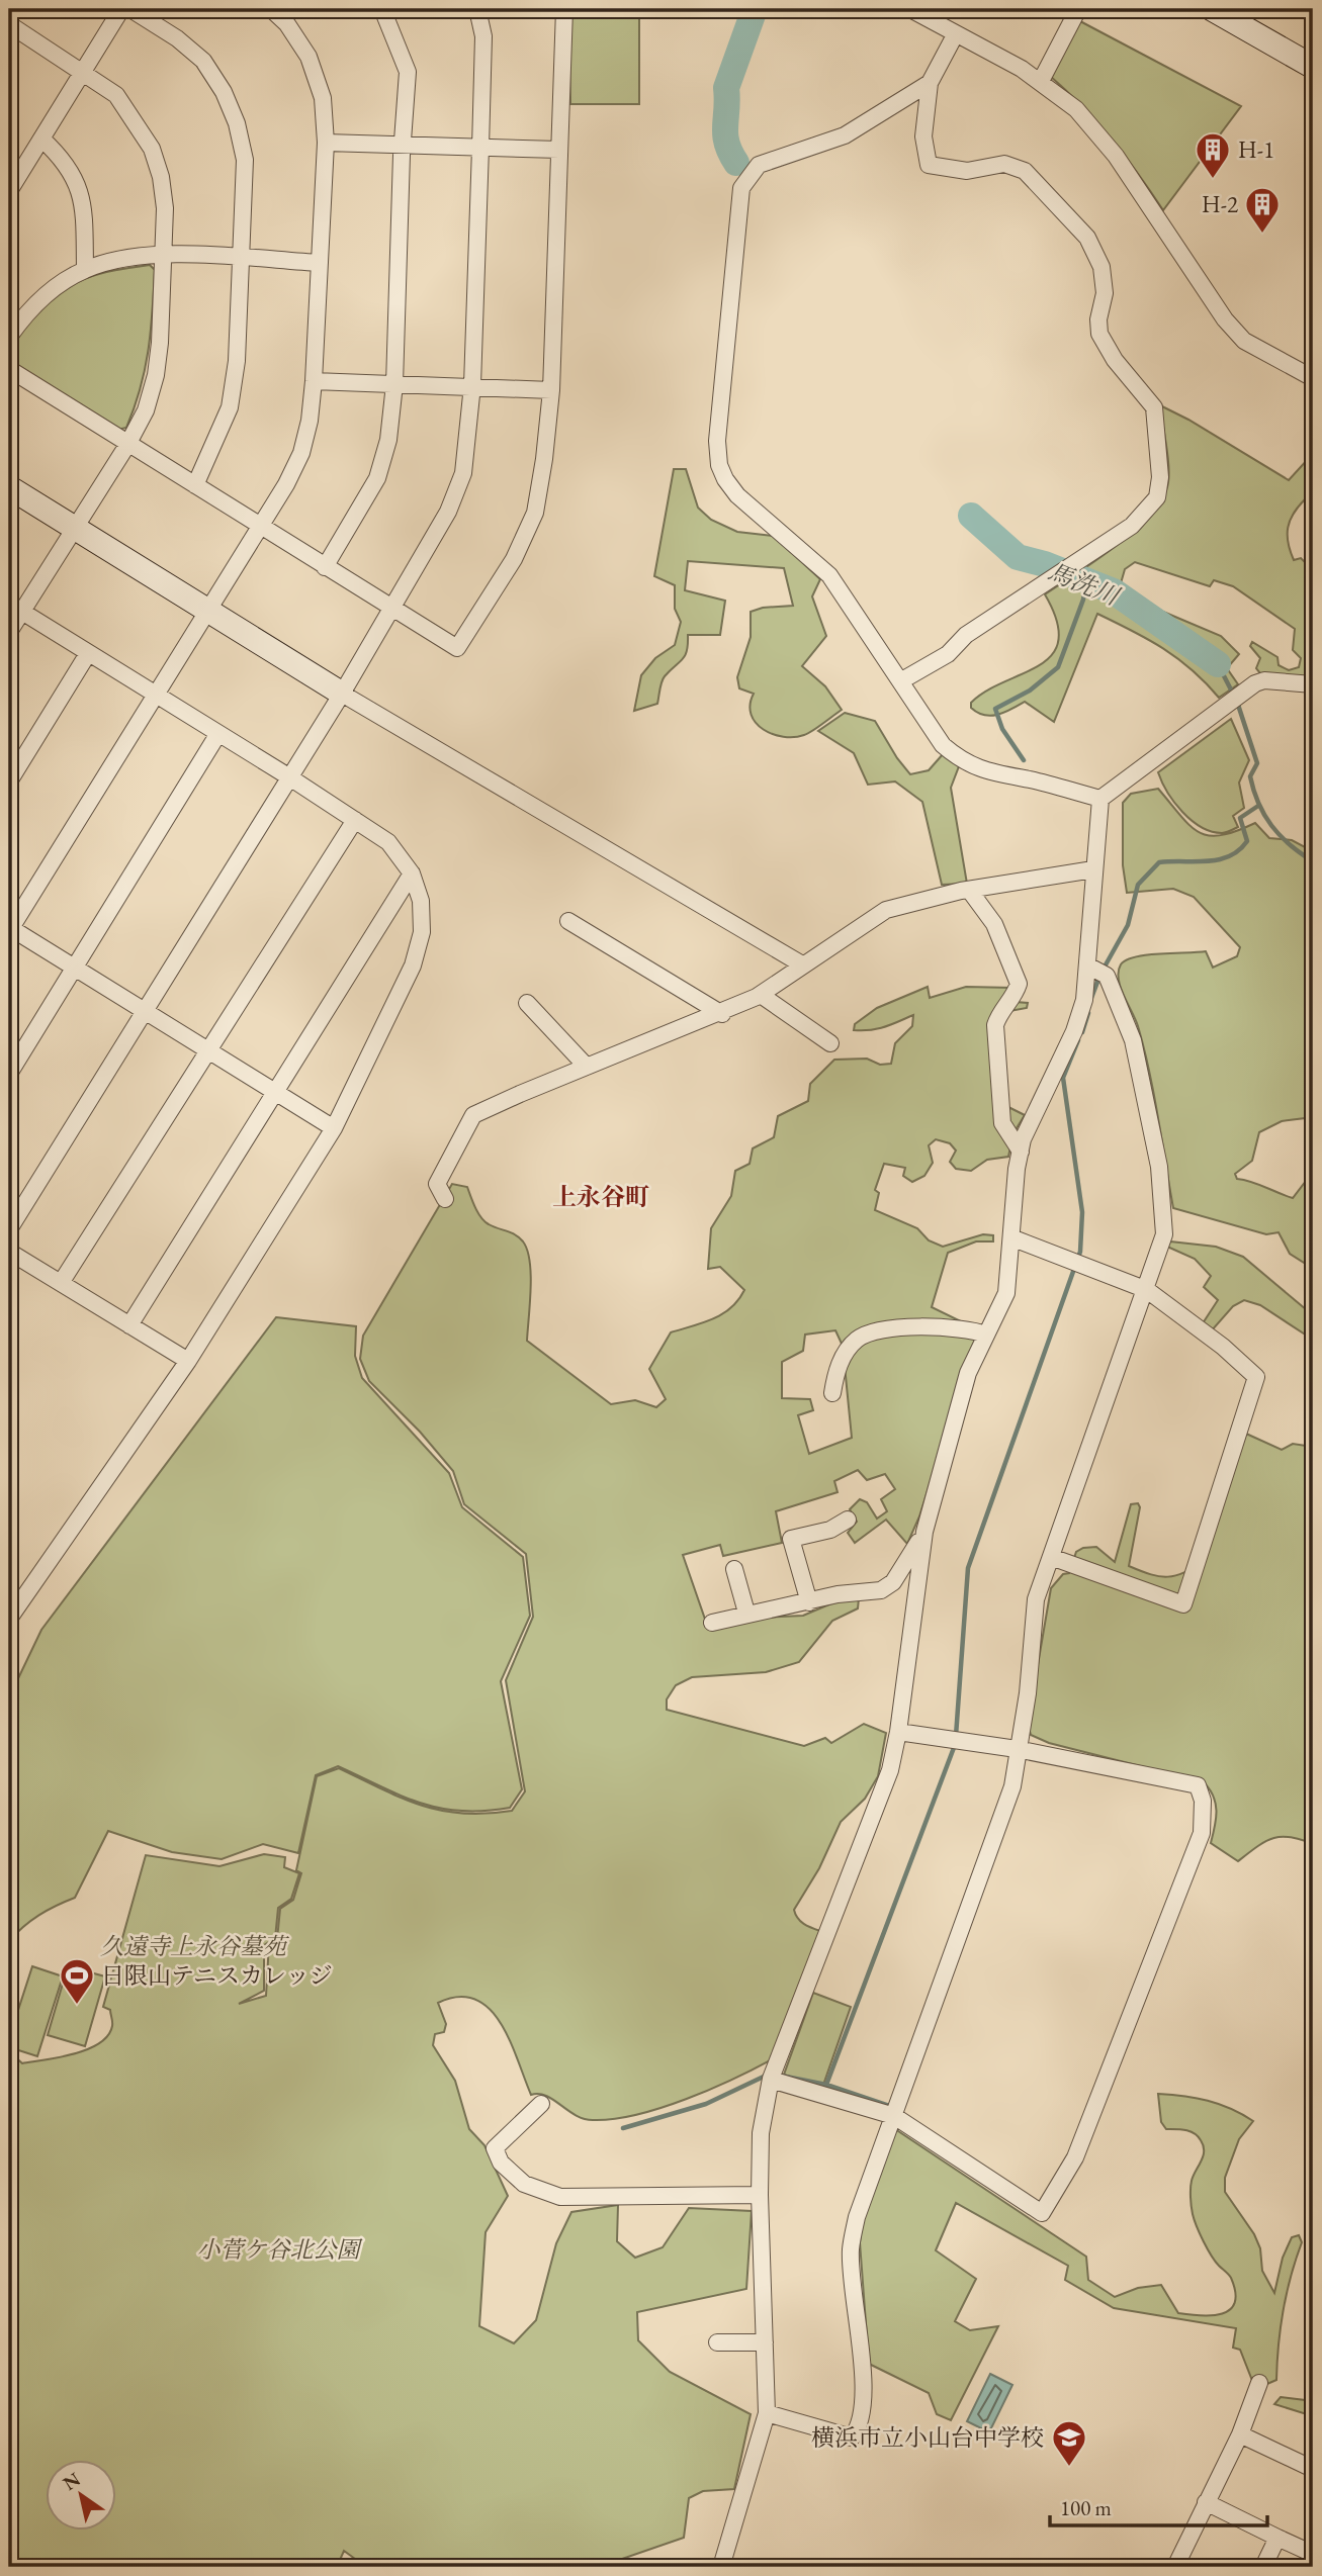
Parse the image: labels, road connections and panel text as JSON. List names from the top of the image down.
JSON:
{
  "districts": ["上永谷町"],
  "water": ["馬洗川"],
  "parks": ["久遠寺上永谷墓苑", "小菅ケ谷北公園"],
  "places": {
    "building": ["H-1", "H-2"],
    "sports": ["日限山テニスカレッジ"],
    "school or university": ["横浜市立小山台中学校"]
  },
  "scale_bar": "100 m",
  "north": "top left"
}
